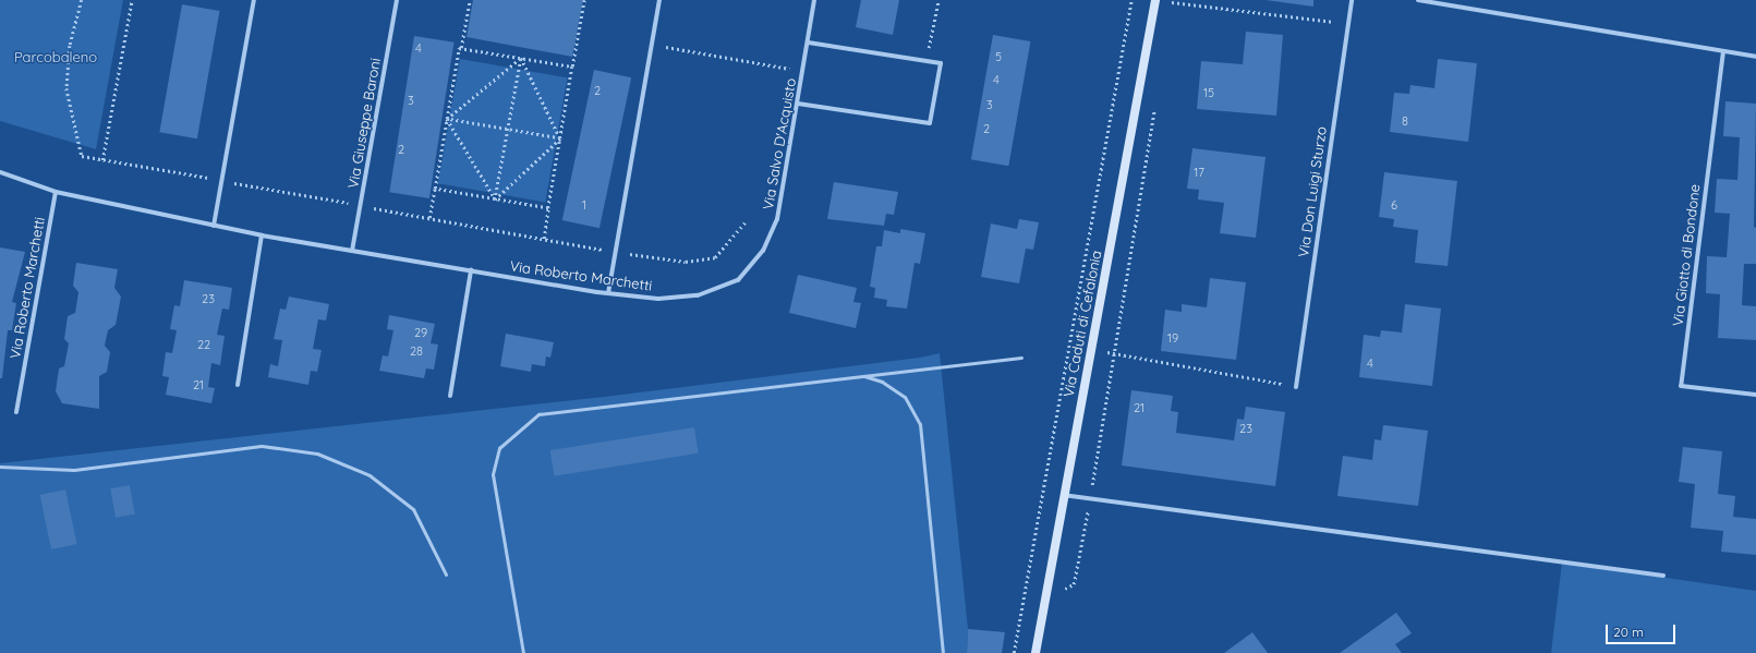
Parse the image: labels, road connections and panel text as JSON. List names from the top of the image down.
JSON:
{
  "streets": {
    "street": [
      "Via Giuseppe Baroni",
      "Via Salvo D'Acquisto",
      "Via Don Luigi Sturzo",
      "Via Giotto di Bondone",
      "Via Roberto Marchetti",
      "Via Caduti di Cefalonia"
    ]
  },
  "crossings": [
    ["Via Giuseppe Baroni", "Via Roberto Marchetti"],
    ["Via Salvo D'Acquisto", "Via Roberto Marchetti"]
  ],
  "parks": ["Parcobaleno"],
  "house_numbers": [
    "4",
    "5",
    "4",
    "2",
    "15",
    "3",
    "3",
    "8",
    "2",
    "2",
    "17",
    "1",
    "6",
    "23",
    "29",
    "19",
    "22",
    "28",
    "4",
    "21",
    "21",
    "23"
  ],
  "scale_bar": "20 m"
}
